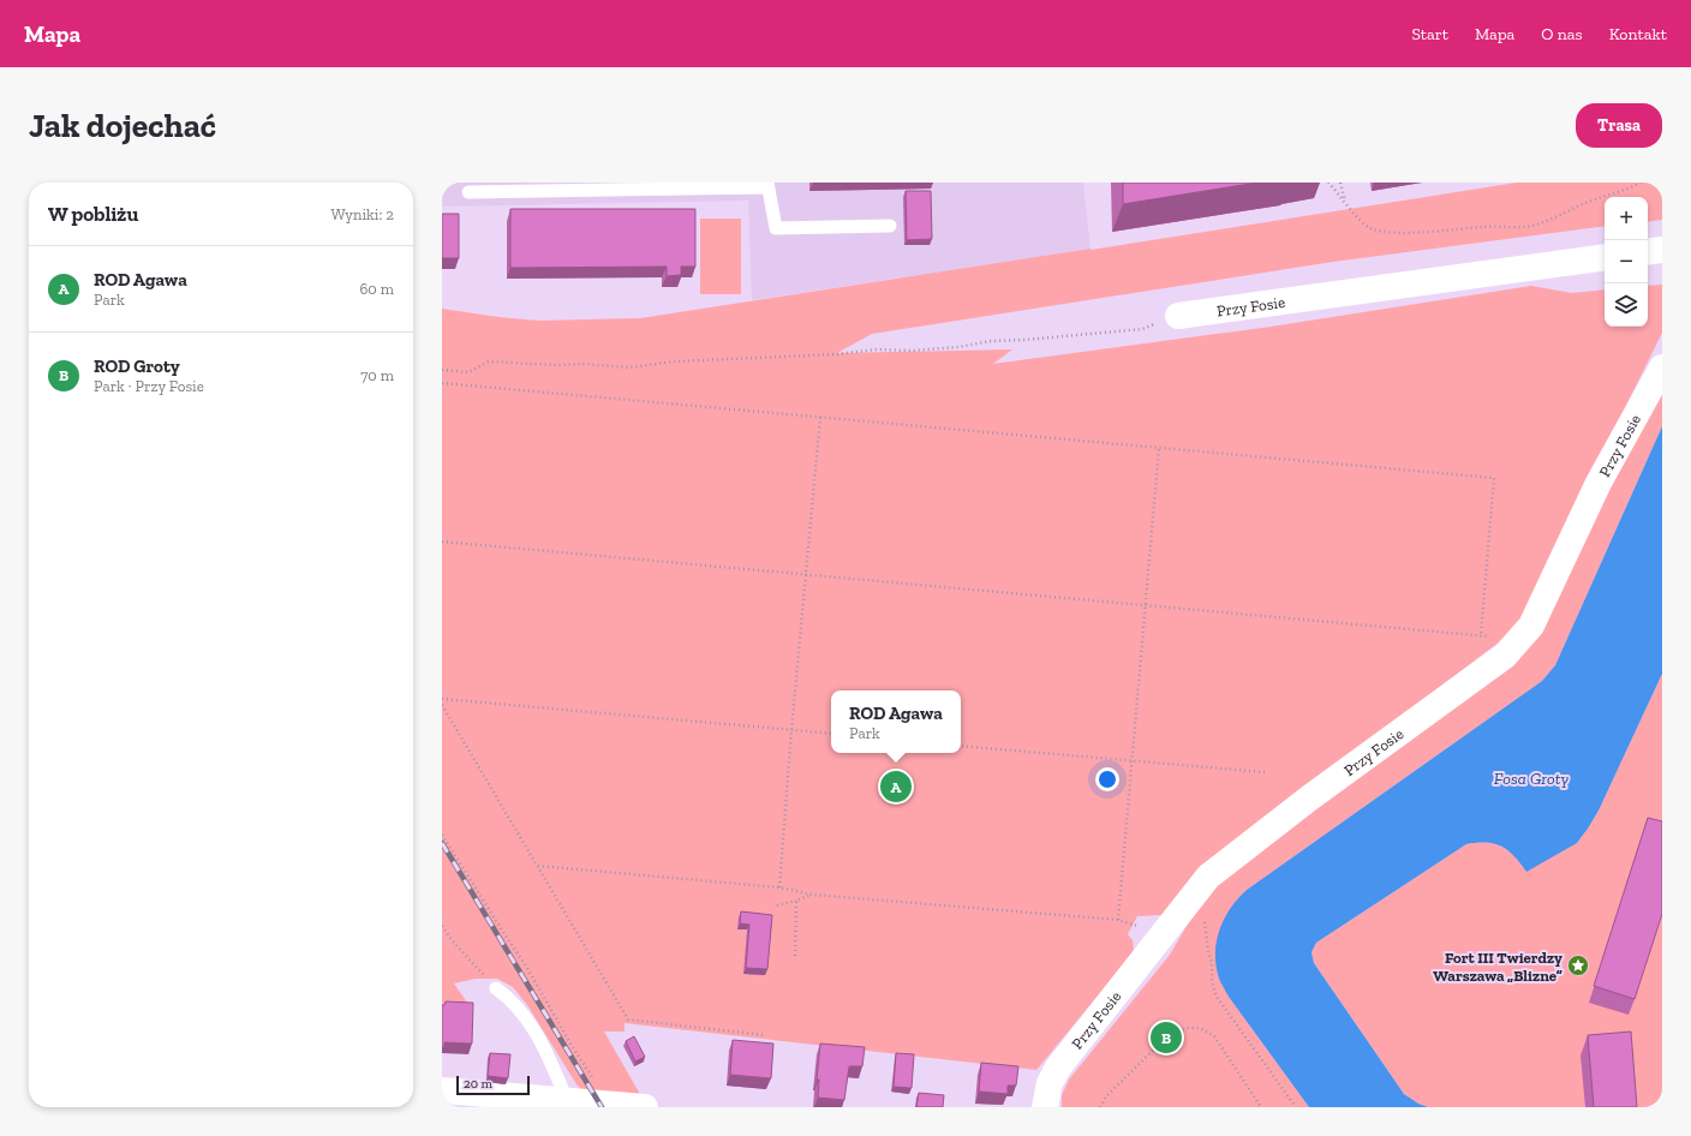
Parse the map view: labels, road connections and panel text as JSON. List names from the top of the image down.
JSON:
{
  "streets": {
    "street": ["Przy Fosie"]
  },
  "water": ["Fosa Groty"],
  "places": {
    "place": ["Fort III Twierdzy Warszawa „Blizne”"]
  },
  "scale_bar": "20 m",
  "page": {
    "header": "Mapa",
    "nav": [
      "Start",
      "Mapa",
      "O nas",
      "Kontakt"
    ],
    "buttons": "Trasa",
    "title": "Jak dojechać",
    "heading": ["W pobliżu", "Wyniki: 2"],
    "map_buttons": ["+", "−"],
    "list": [
      {
        "mark": "A",
        "name": "ROD Agawa",
        "note": "Park",
        "value": "60 m"
      },
      {
        "mark": "B",
        "name": "ROD Groty",
        "note": "Park · Przy Fosie",
        "value": "70 m"
      }
    ],
    "popup": ["ROD Agawa", "Park"],
    "pins": ["A", "B"],
    "scale": "20 m"
  }
}
